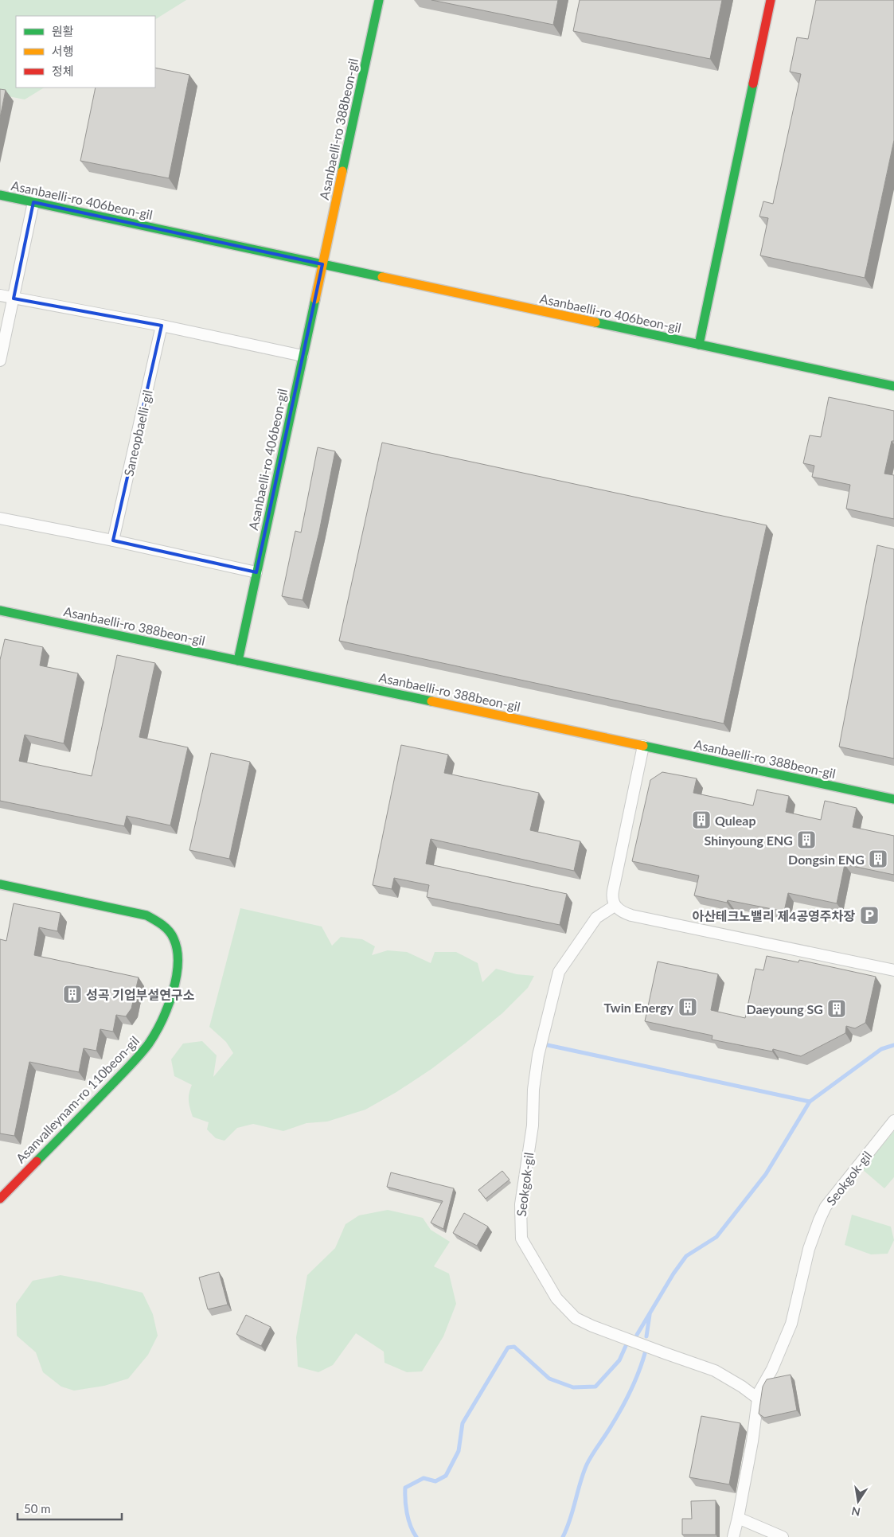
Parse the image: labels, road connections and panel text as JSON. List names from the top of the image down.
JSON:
{
  "streets": {
    "street": [
      "Asanbaelli-ro 388beon-gil",
      "Asanbaelli-ro 406beon-gil",
      "Saneopbaelli-gil",
      "Asanvalleynam-ro 110beon-gil",
      "Seokgok-gil"
    ]
  },
  "crossings": [
    ["Asanbaelli-ro 388beon-gil", "Asanbaelli-ro 406beon-gil"]
  ],
  "places": {
    "building": [
      "Quleap",
      "Shinyoung ENG",
      "Dongsin ENG",
      "성곡 기업부설연구소",
      "Twin Energy",
      "Daeyoung SG"
    ],
    "parking": ["아산테크노밸리 제4공영주차장"]
  },
  "legend": ["원활", "서행", "정체"],
  "scale_bar": "50 m",
  "north": "bottom"
}
